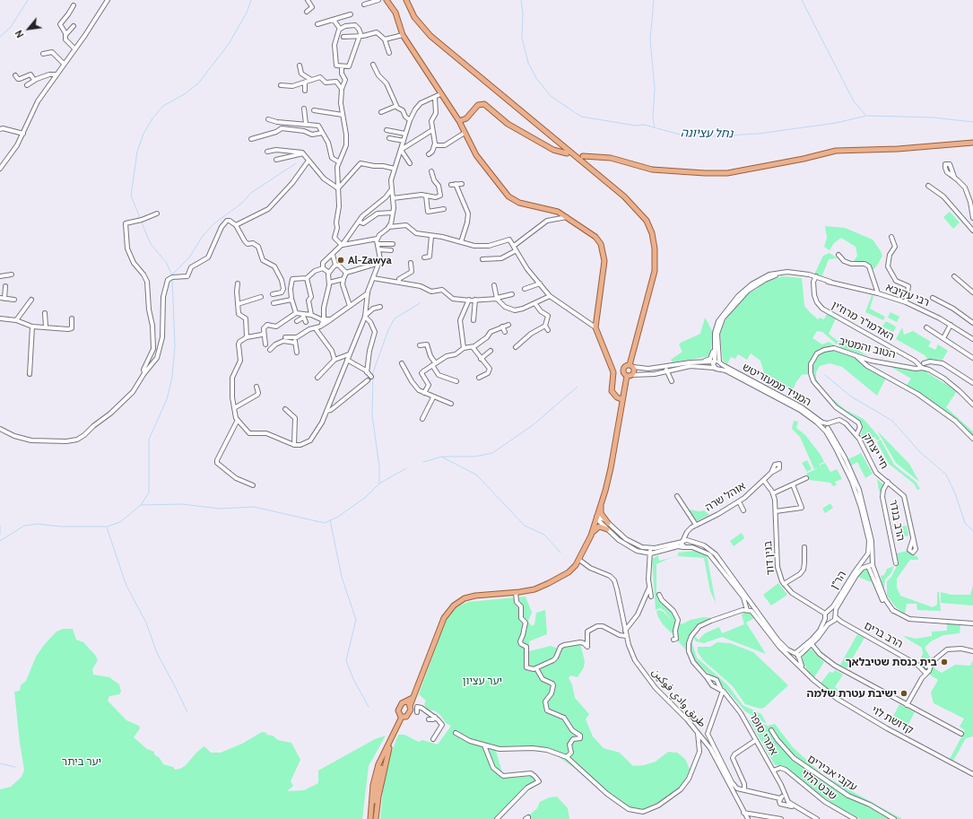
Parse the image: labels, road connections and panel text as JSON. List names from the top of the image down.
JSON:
{
  "streets": {
    "street": [
      "רבי עקיבא",
      "האדמו\"ר מרוז'ין",
      "הטוב והמטיב",
      "המגיד ממעזריטש",
      "חיי יצחק",
      "אוהל שרה",
      "הרב בנדר",
      "בנין דוד",
      "הר\"ן",
      "הרב ברים",
      "طريق وادي فوکين",
      "קדושת לוי",
      "אמרי סופר",
      "עקבי אבירים",
      "שבט הלוי"
    ]
  },
  "crossings": [
    ["רבי עקיבא", "האדמו\"ר מרוז'ין"],
    ["האדמו\"ר מרוז'ין", "הטוב והמטיב"],
    ["הטוב והמטיב", "חיי יצחק"],
    ["המגיד ממעזריטש", "חיי יצחק"],
    ["המגיד ממעזריטש", "הר\"ן"],
    ["חיי יצחק", "הרב בנדר"],
    ["אוהל שרה", "בנין דוד"],
    ["אוהל שרה", "קדושת לוי"],
    ["בנין דוד", "הר\"ן"],
    ["הר\"ן", "הרב ברים"],
    ["הר\"ן", "קדושת לוי"],
    ["אמרי סופר", "שבט הלוי"]
  ],
  "water": ["נחל עציונה"],
  "parks": ["יער עציון", "יער ביתר"],
  "places": ["Al-Zawya", "בית כנסת שטיבלאך", "ישיבת עטרת שלמה"],
  "north": "bottom left"
}
